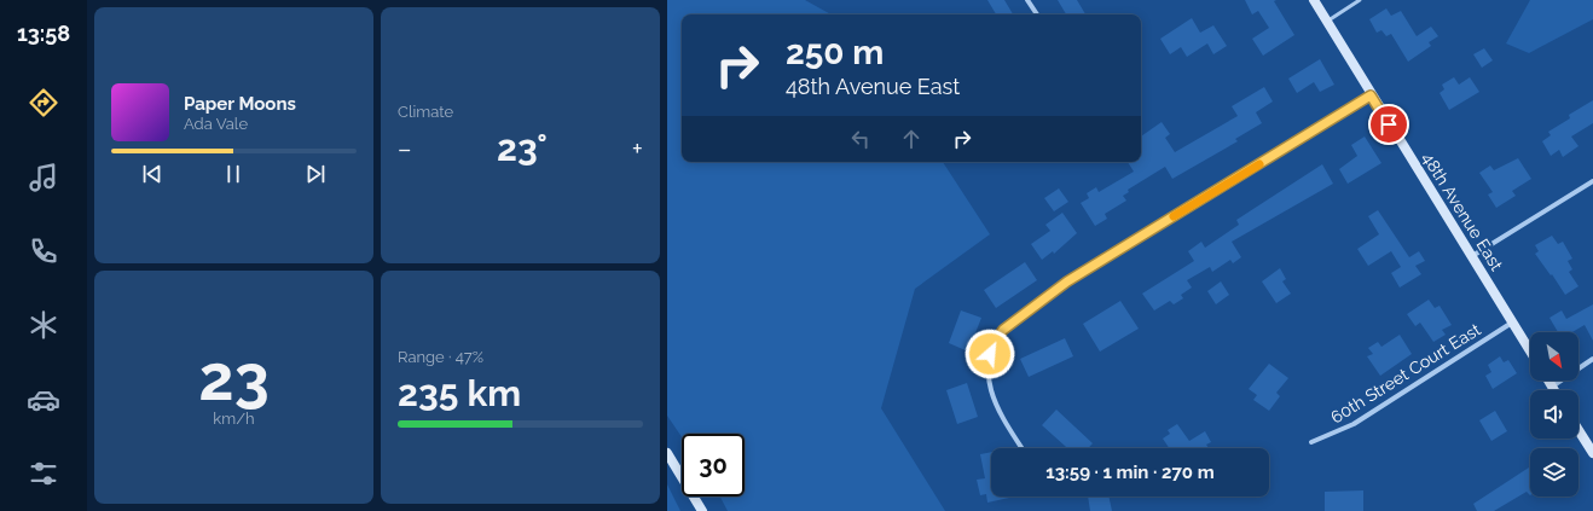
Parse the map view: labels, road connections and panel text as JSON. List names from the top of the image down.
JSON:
{
  "streets": {
    "street": ["48th Avenue East", "60th Street Court East"]
  },
  "crossings": [
    ["48th Avenue East", "60th Street Court East"]
  ],
  "north": "bottom right",
  "page": {
    "tabs": "13:58",
    "tile": [
      "Climate",
      ["23", "km/h"],
      ["Range · 47%", "235 km"]
    ],
    "turn": ["250 m", "48th Avenue East"],
    "song": ["Paper Moons", "Ada Vale"],
    "heat": ["−", "23°", "+"],
    "limit": "30",
    "trip": "13:59 · 1 min · 270 m"
  }
}
